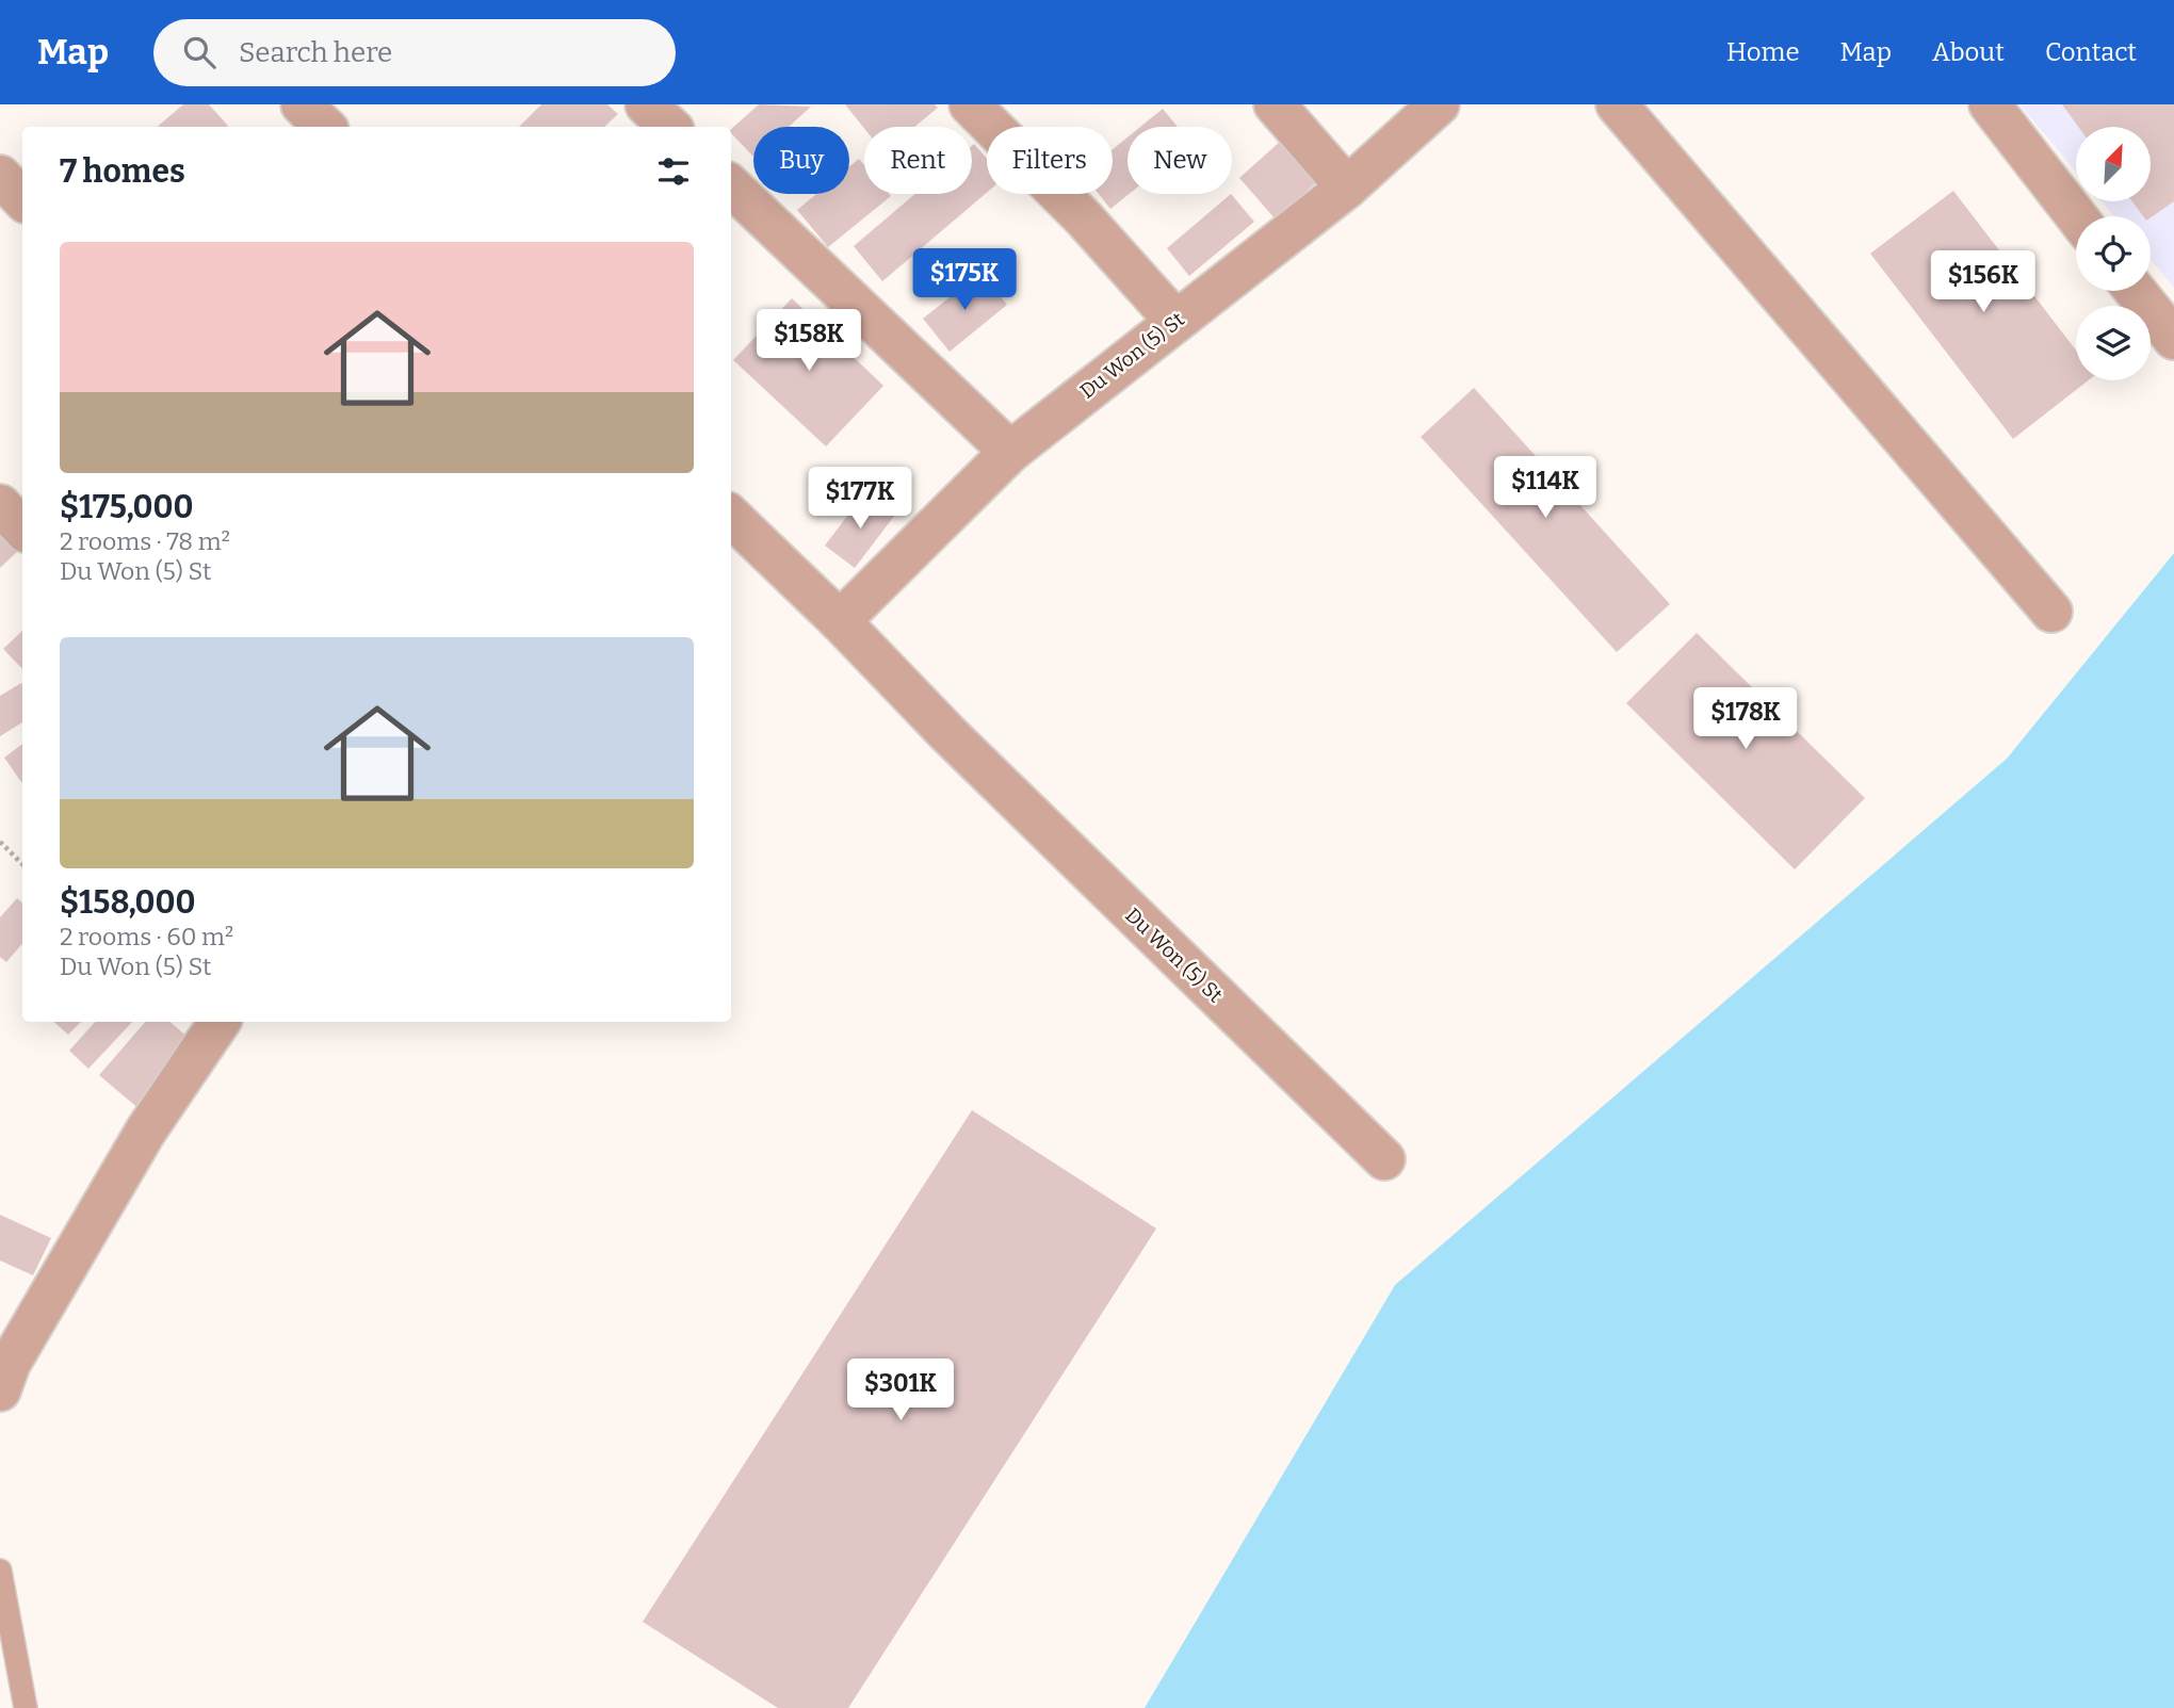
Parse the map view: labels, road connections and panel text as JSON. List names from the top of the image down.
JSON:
{
  "streets": {
    "street": ["Du Won (5) St"]
  },
  "north": "top right",
  "page": {
    "header": "Map",
    "search": "Search here",
    "nav": [
      "Home",
      "Map",
      "About",
      "Contact"
    ],
    "chip": [
      "Buy",
      "Rent",
      "Filters",
      "New"
    ],
    "heading": "7 homes",
    "list": [
      {
        "name": "$175,000",
        "note": "2 rooms · 78 m² · Du Won (5) St"
      },
      {
        "name": "$158,000",
        "note": "2 rooms · 60 m² · Du Won (5) St"
      }
    ],
    "price": [
      "$175K",
      "$156K",
      "$158K",
      "$114K",
      "$177K",
      "$178K",
      "$301K"
    ]
  }
}
